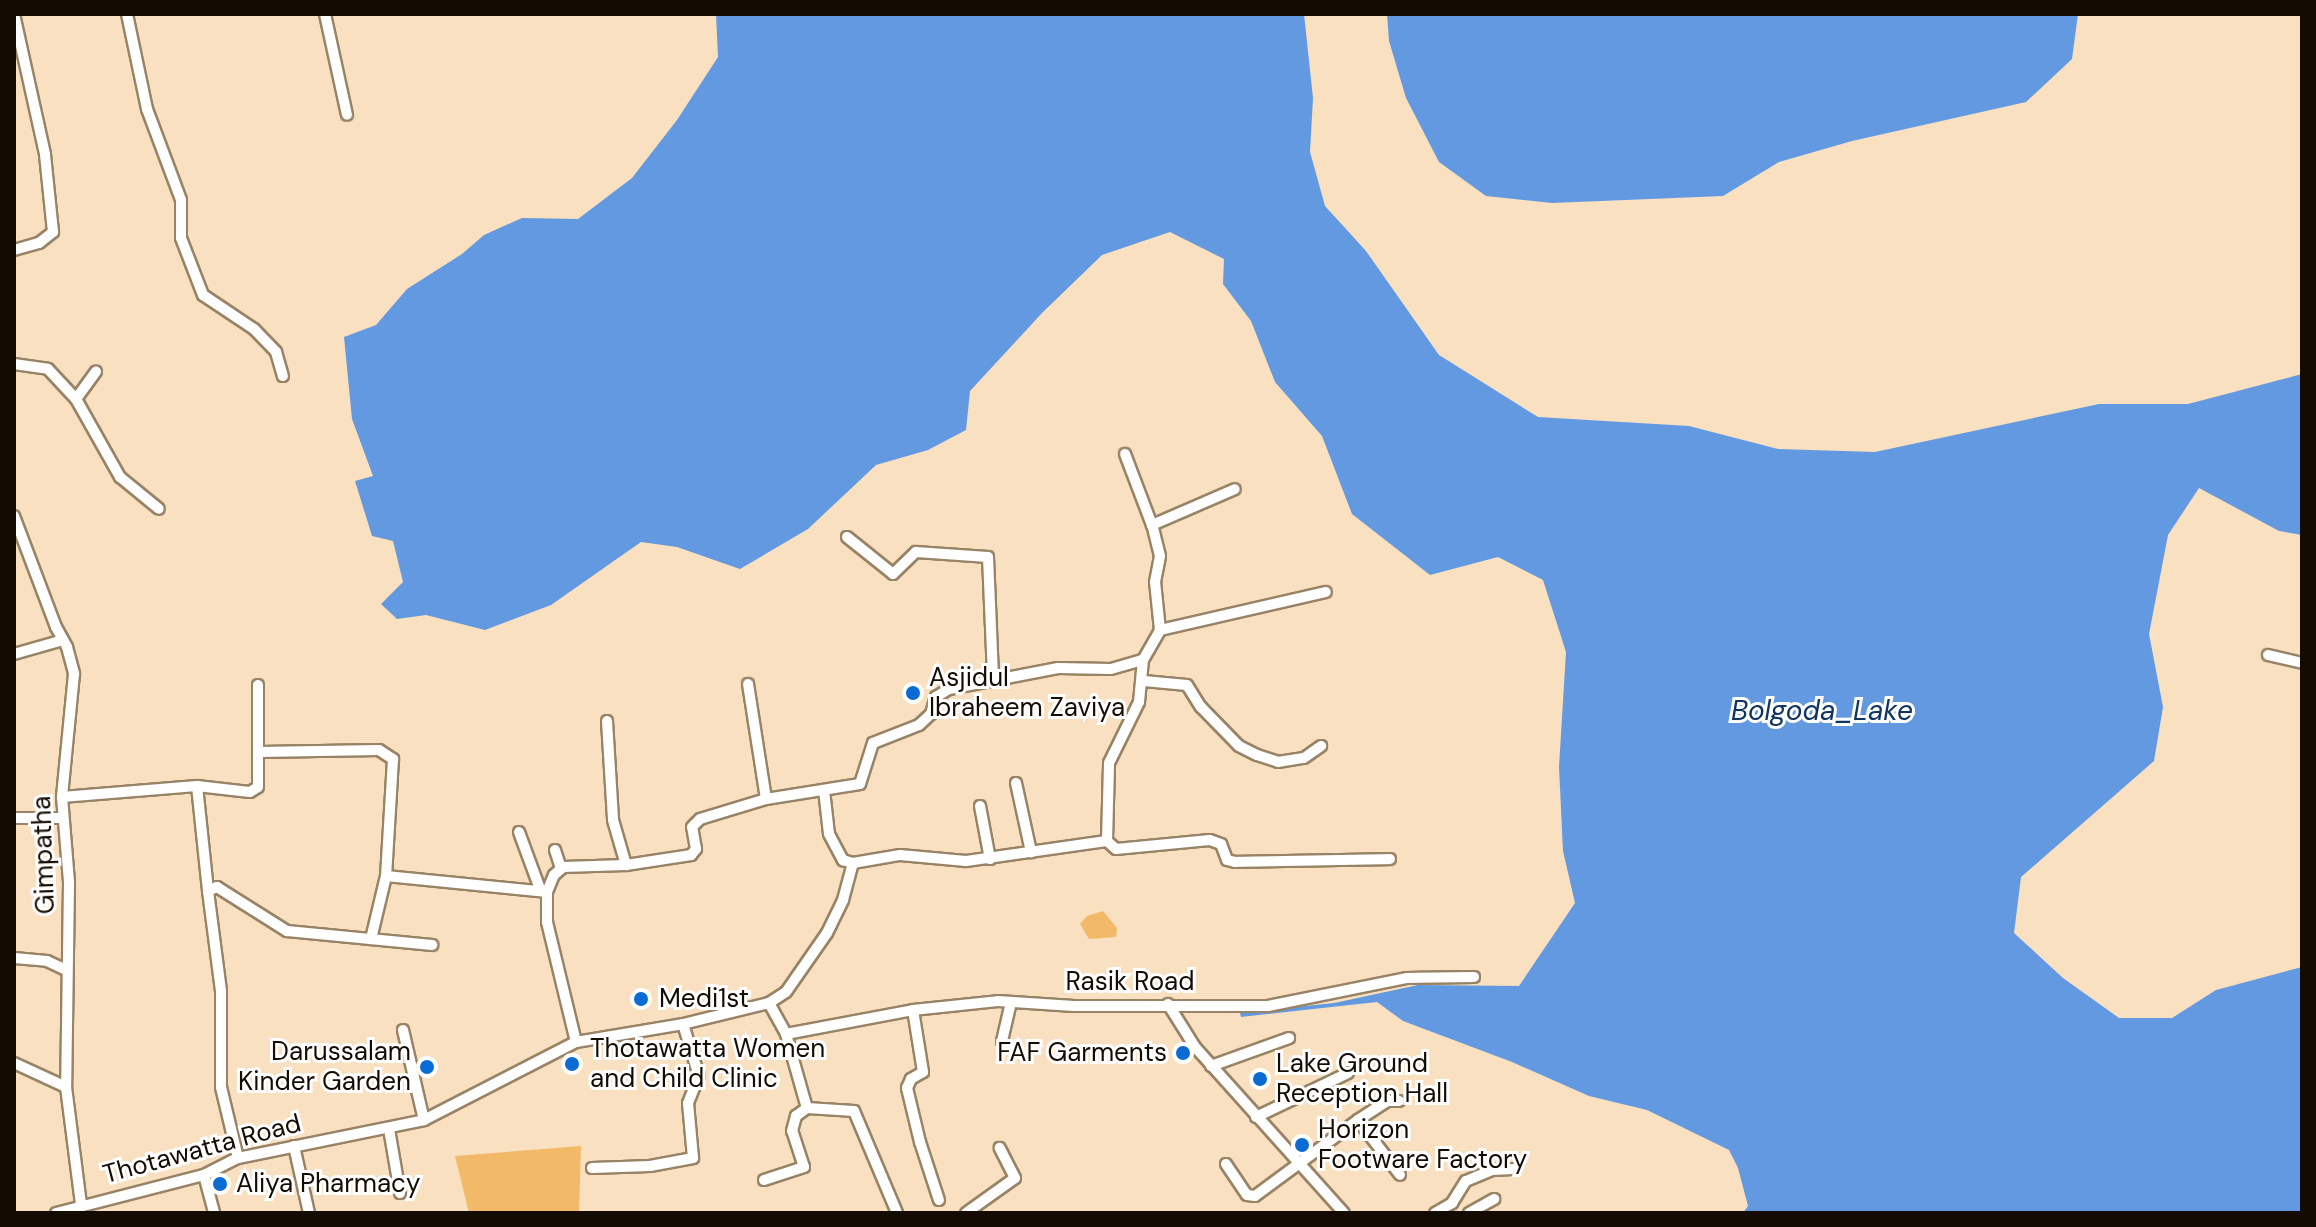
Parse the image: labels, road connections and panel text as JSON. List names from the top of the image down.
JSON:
{
  "streets": {
    "street": ["Gimpatha", "Rasik Road", "Thotawatta Road"]
  },
  "crossings": [
    ["Gimpatha", "Thotawatta Road"]
  ],
  "water": ["Bolgoda_Lake"],
  "places": [
    "Asjidul Ibraheem Zaviya",
    "Medi1st",
    "FAF Garments",
    "Thotawatta Women and Child Clinic",
    "Darussalam Kinder Garden",
    "Lake Ground Reception Hall",
    "Horizon Footware Factory",
    "Aliya Pharmacy"
  ]
}
